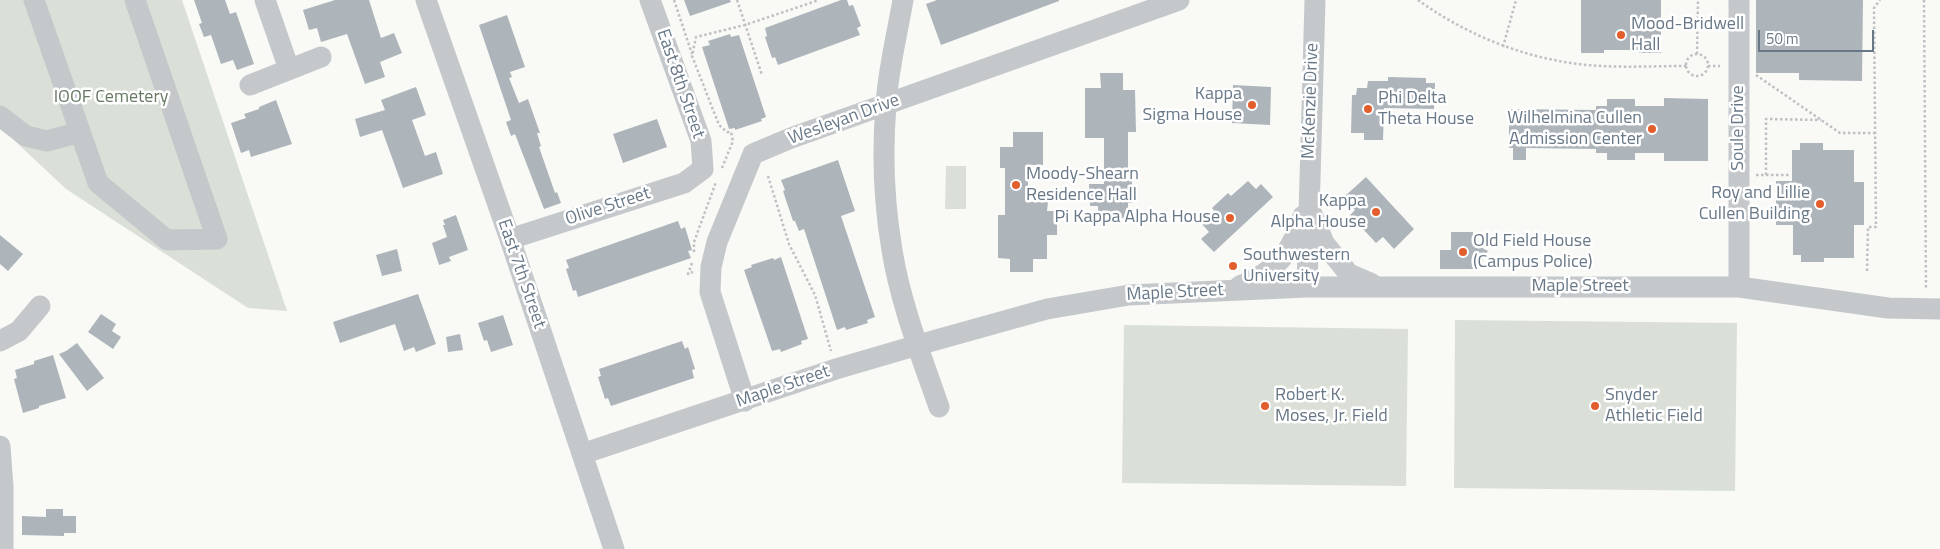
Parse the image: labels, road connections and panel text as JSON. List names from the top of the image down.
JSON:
{
  "streets": {
    "street": [
      "East 8th Street",
      "McKenzie Drive",
      "Wesleyan Drive",
      "Soule Drive",
      "Olive Street",
      "East 7th Street",
      "Maple Street"
    ]
  },
  "crossings": [
    ["East 8th Street", "Olive Street"],
    ["McKenzie Drive", "Maple Street"],
    ["Wesleyan Drive", "Maple Street"],
    ["Soule Drive", "Maple Street"],
    ["Olive Street", "East 7th Street"],
    ["East 7th Street", "Maple Street"]
  ],
  "parks": ["IOOF Cemetery"],
  "places": [
    "Mood-Bridwell Hall",
    "Kappa Sigma House",
    "Phi Delta Theta House",
    "Wilhelmina Cullen Admission Center",
    "Moody-Shearn Residence Hall",
    "Roy and Lillie Cullen Building",
    "Kappa Alpha House",
    "Pi Kappa Alpha House",
    "Old Field House (Campus Police)",
    "Southwestern University",
    "Robert K. Moses, Jr. Field",
    "Snyder Athletic Field"
  ],
  "scale_bar": "50 m"
}
